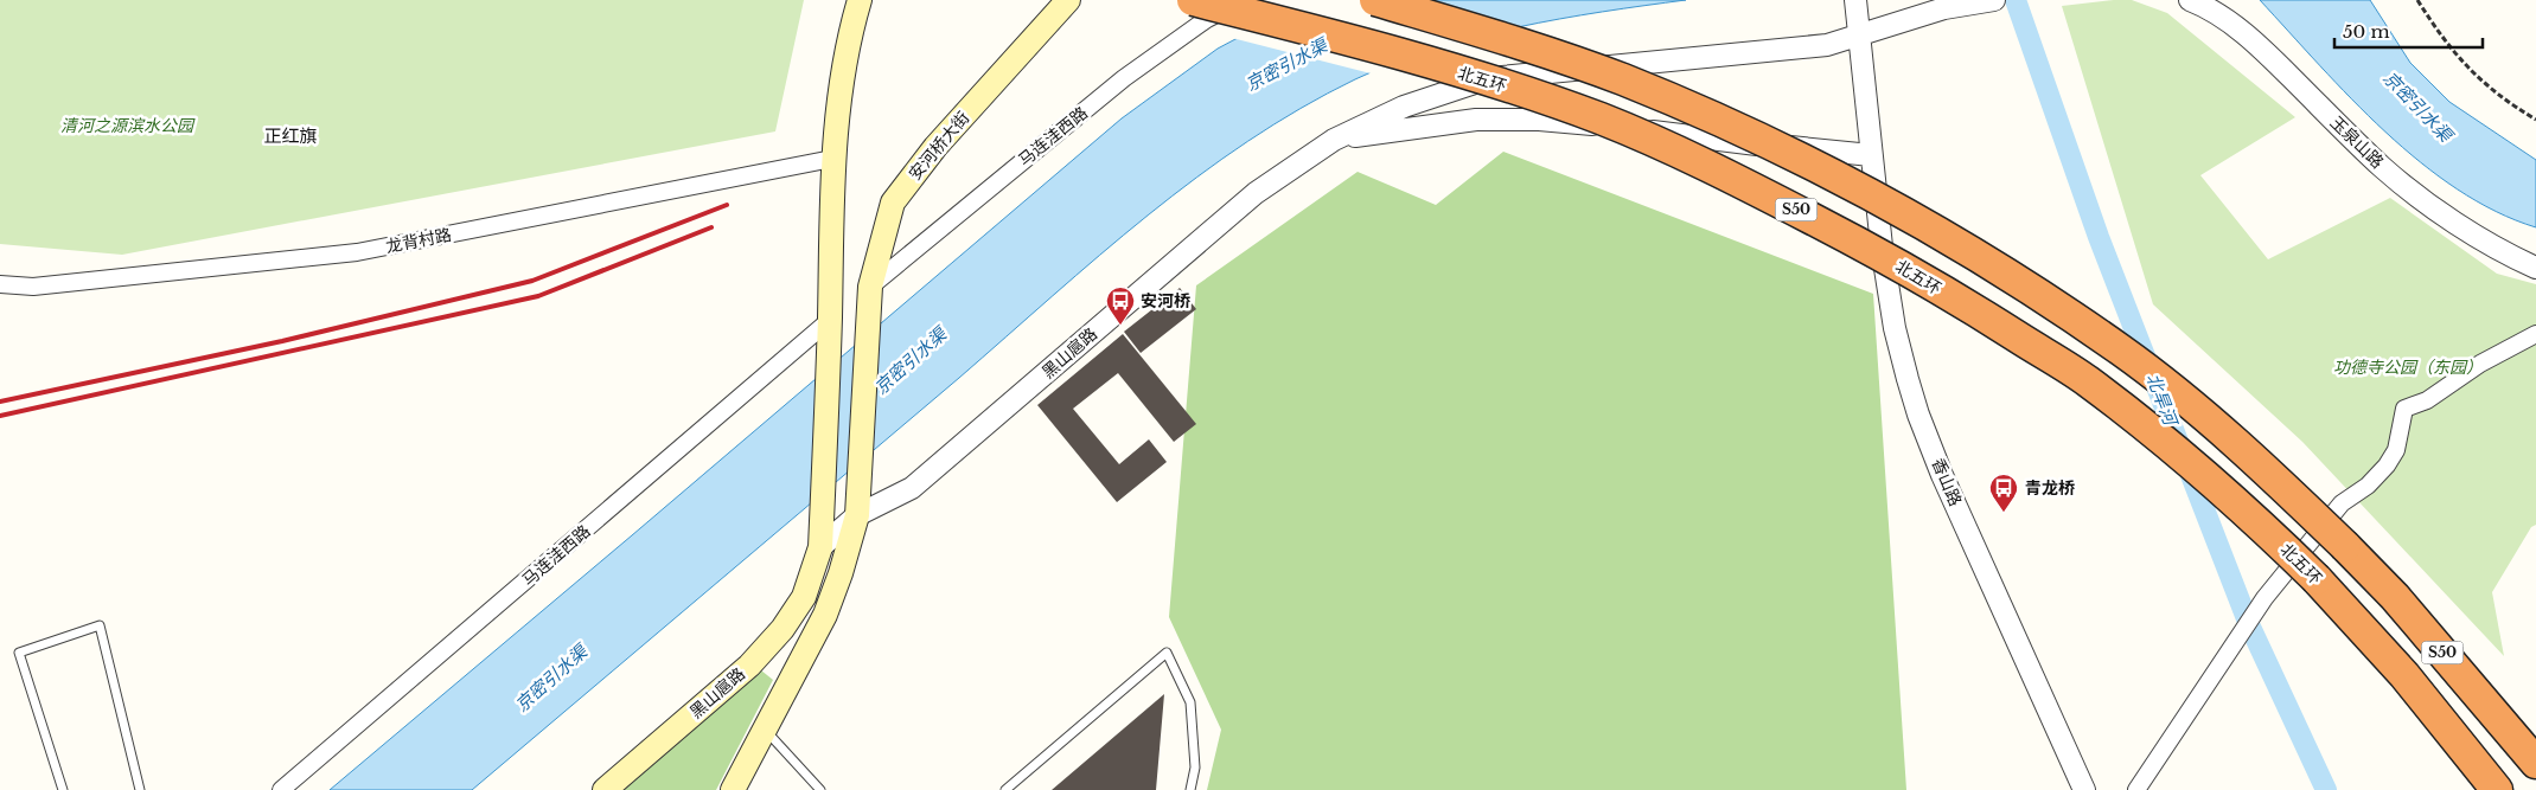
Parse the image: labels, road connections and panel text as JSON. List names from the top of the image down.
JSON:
{
  "streets": {
    "highway": ["北五环", "S50"],
    "main road": ["安河桥大街", "黑山扈路"],
    "street": [
      "马连洼西路",
      "玉泉山路",
      "龙背村路",
      "香山路"
    ]
  },
  "crossings": [
    ["马连洼西路", "安河桥大街"],
    ["马连洼西路", "黑山扈路"],
    ["安河桥大街", "黑山扈路"],
    ["黑山扈路", "香山路"]
  ],
  "districts": ["正红旗"],
  "water": ["京密引水渠", "北旱河"],
  "parks": ["清河之源滨水公园", "功德寺公园（东园）"],
  "places": {
    "bus stop": ["安河桥", "青龙桥"]
  },
  "scale_bar": "50 m"
}
